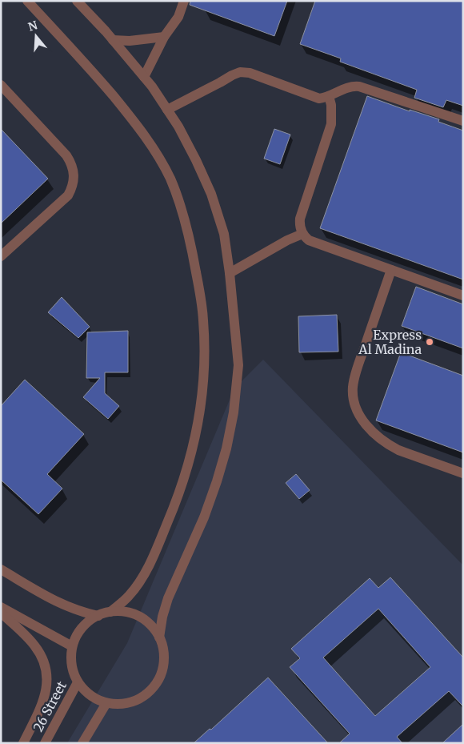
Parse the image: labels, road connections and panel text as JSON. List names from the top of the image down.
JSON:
{
  "streets": {
    "street": ["26 Street"]
  },
  "places": ["Express Al Madina"],
  "north": "top"
}
